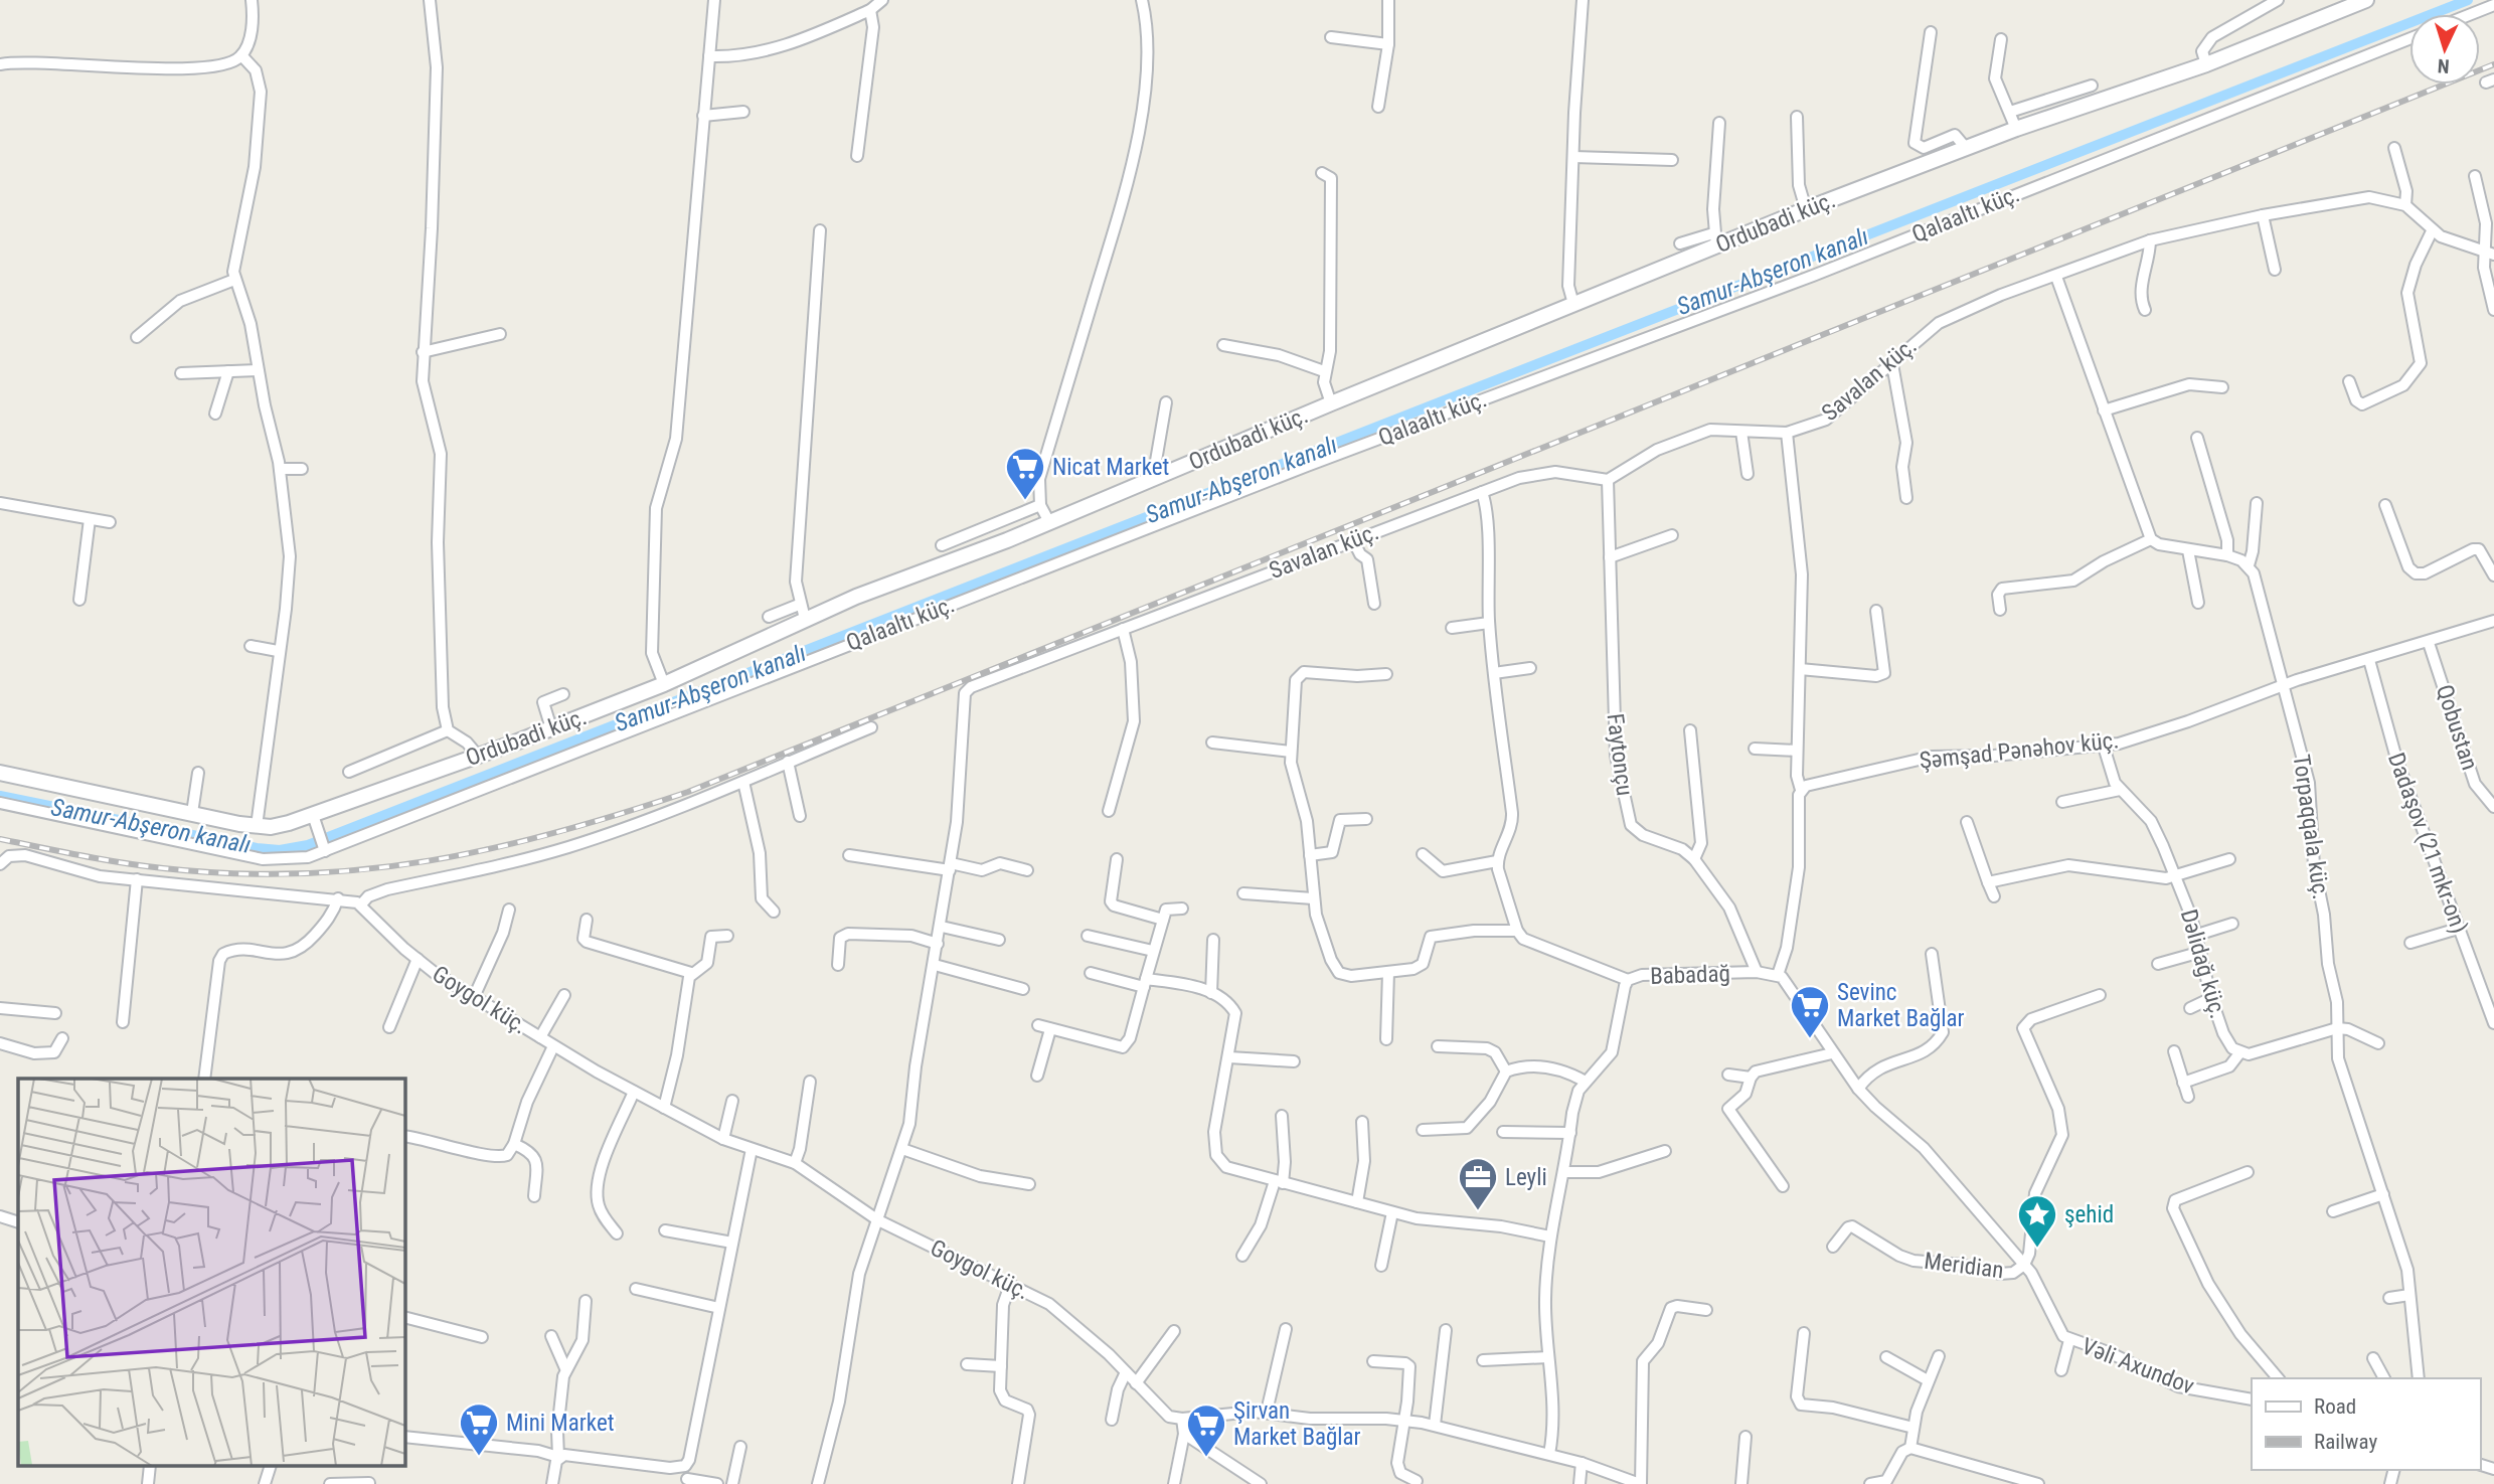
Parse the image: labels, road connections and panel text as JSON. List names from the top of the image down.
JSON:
{
  "streets": {
    "street": [
      "Qalaaltı küç.",
      "Ordubadi küç.",
      "Savalan küç.",
      "Qobustan",
      "Şəmşad Pənəhov küç.",
      "Faytonçu",
      "Torpaqqala küç.",
      "Dadaşov (21 mkr-on)",
      "Dəlidağ küç.",
      "Babadağ",
      "Goygol küç.",
      "Meridian",
      "Vəli Axundov"
    ]
  },
  "crossings": [
    ["Savalan küç.", "Faytonçu"],
    ["Qobustan", "Şəmşad Pənəhov küç."],
    ["Şəmşad Pənəhov küç.", "Torpaqqala küç."],
    ["Şəmşad Pənəhov küç.", "Dadaşov (21 mkr-on)"],
    ["Şəmşad Pənəhov küç.", "Dəlidağ küç."],
    ["Faytonçu", "Babadağ"],
    ["Meridian", "Vəli Axundov"]
  ],
  "water": ["Samur-Abşeron kanalı"],
  "places": {
    "supermarket": [
      "Nicat Market",
      "Sevinc Market Bağlar",
      "Mini Market",
      "Şirvan Market Bağlar"
    ],
    "office": ["Leyli"],
    "place": ["şehid"]
  },
  "legend": ["Road", "Railway"],
  "north": "bottom"
}
